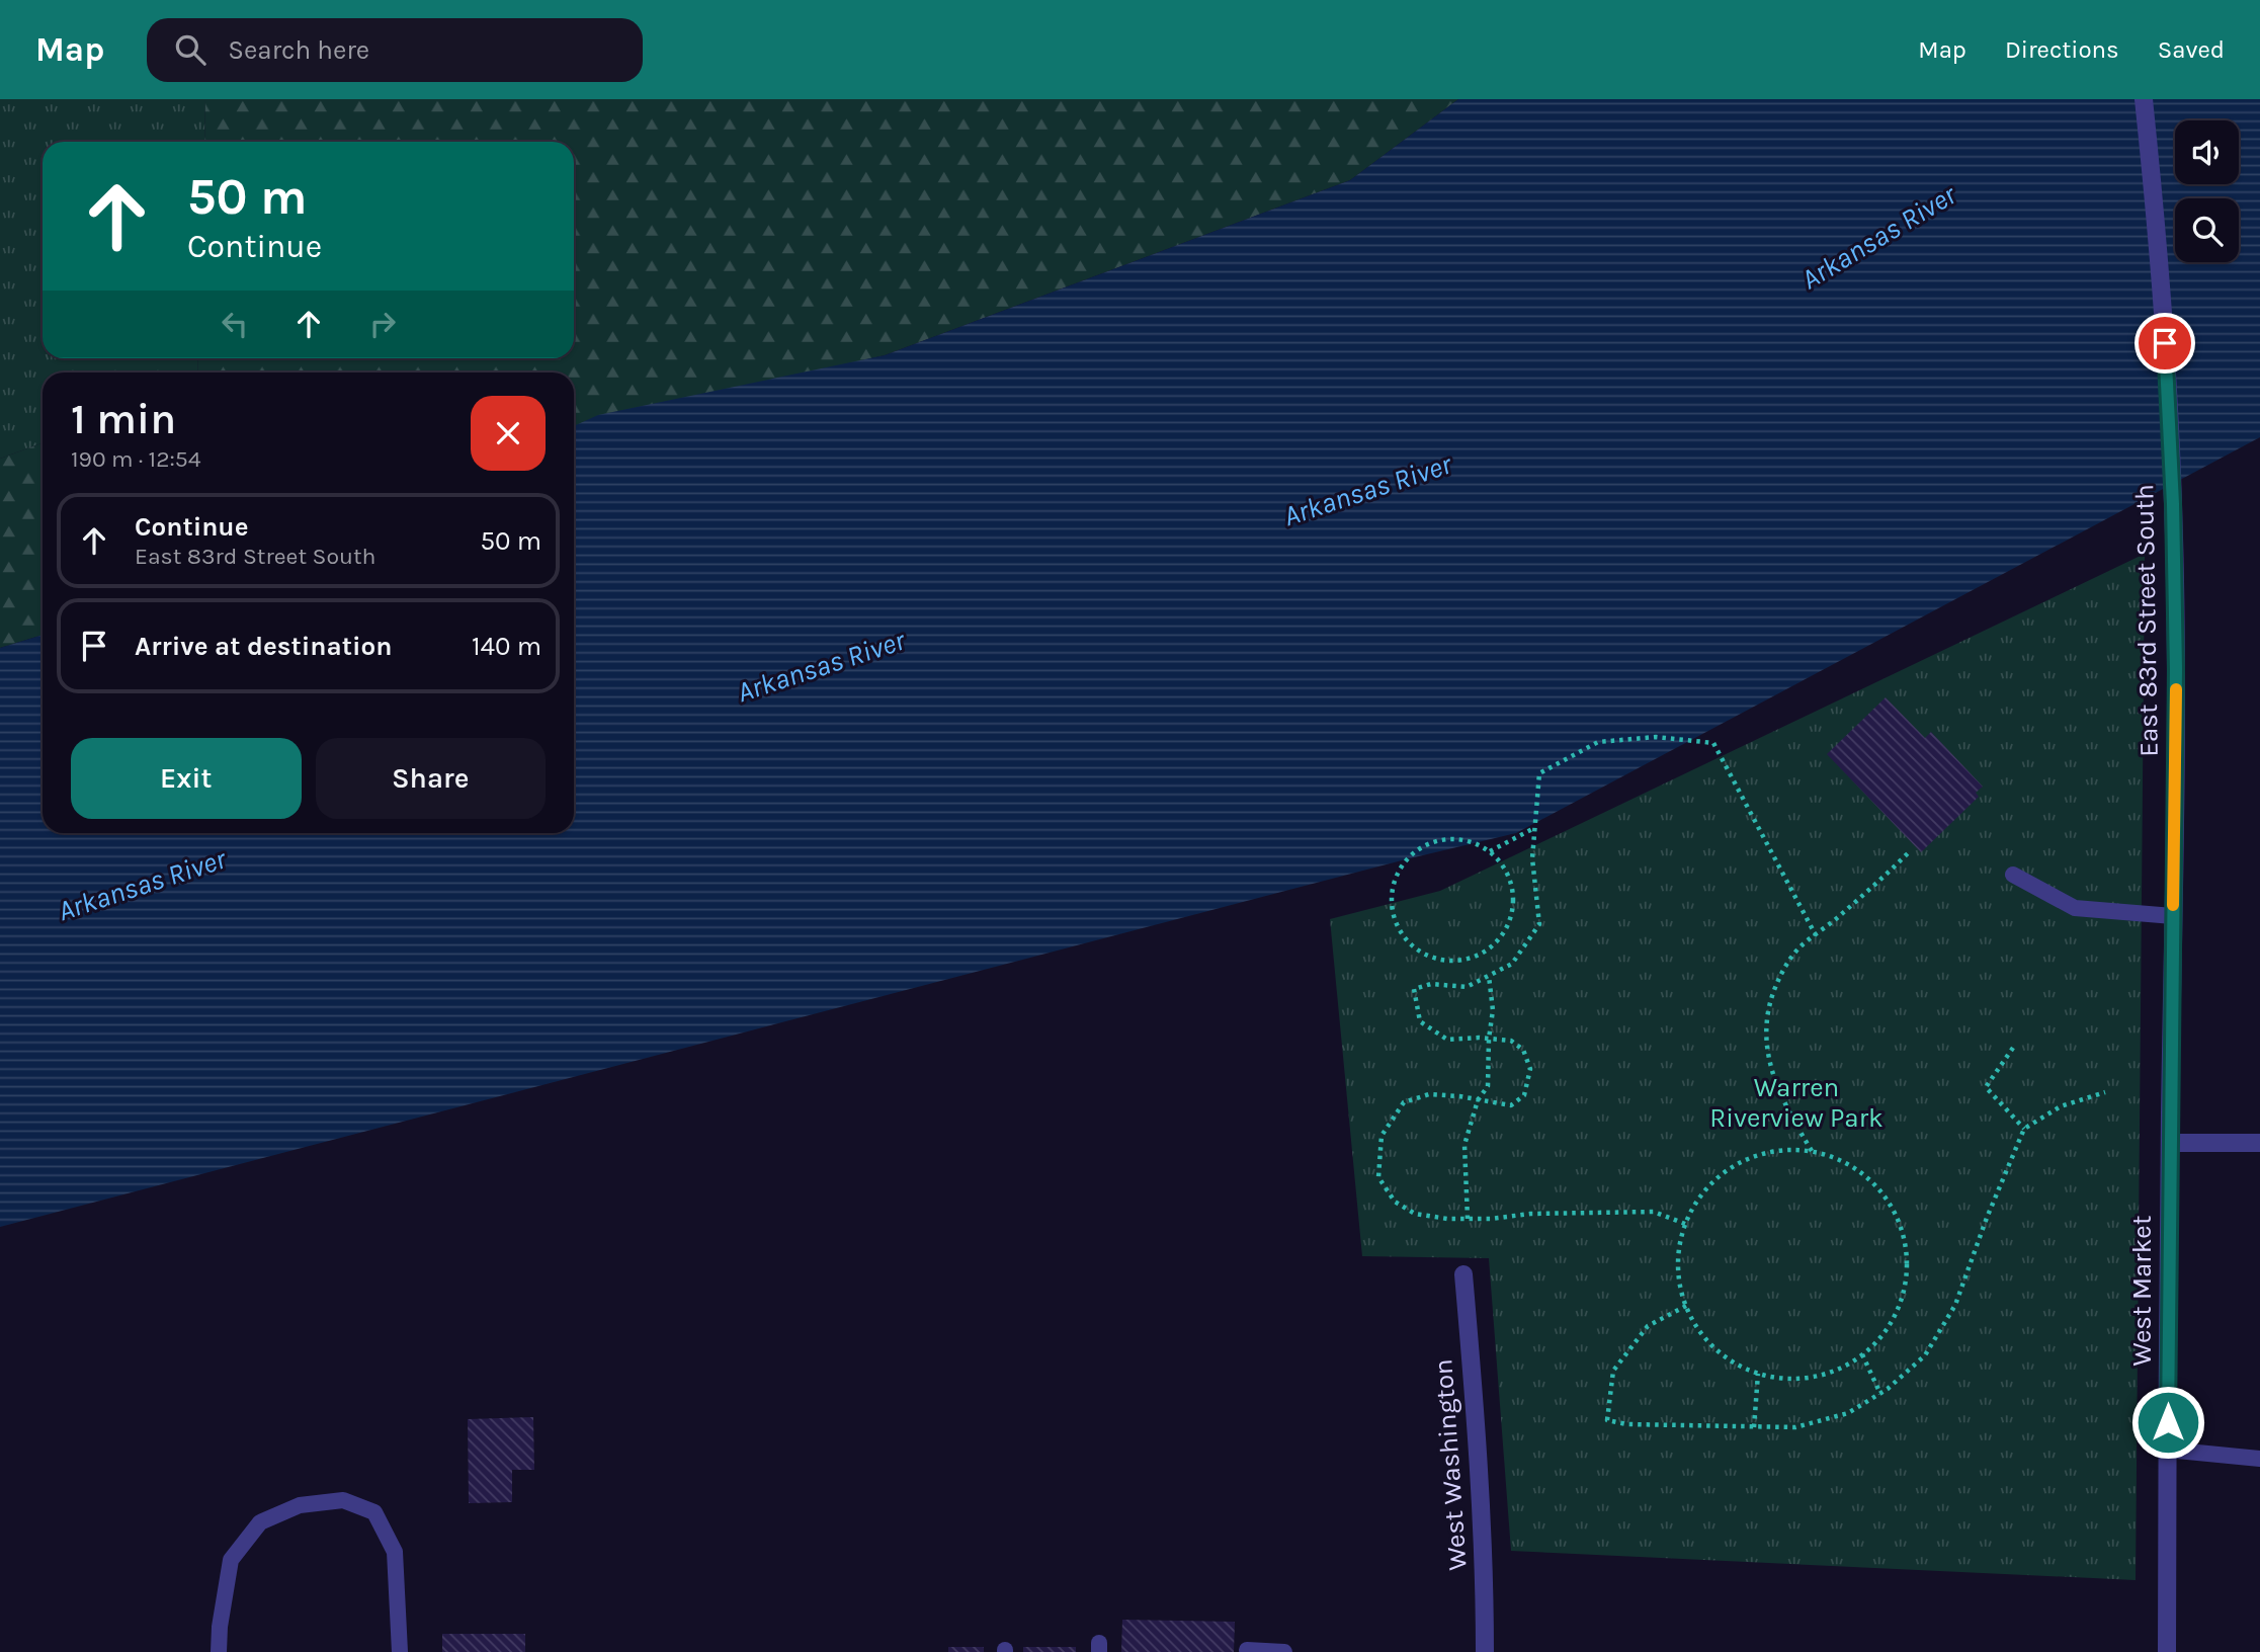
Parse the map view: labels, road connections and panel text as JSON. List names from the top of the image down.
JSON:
{
  "streets": {
    "street": ["East 83rd Street South", "West Market", "West Washington"]
  },
  "crossings": [
    ["East 83rd Street South", "West Market"]
  ],
  "water": ["Arkansas River"],
  "parks": ["Warren Riverview Park"],
  "page": {
    "header": "Map",
    "search": "Search here",
    "nav": ["Map", "Directions", "Saved"],
    "turn": ["50 m", "Continue"],
    "heading": ["1 min", "190 m · 12:54"],
    "list": [
      {
        "name": "Continue",
        "note": "East 83rd Street South",
        "value": "50 m"
      },
      {
        "name": "Arrive at destination",
        "value": "140 m"
      }
    ],
    "buttons": ["Exit", "Share"]
  }
}
